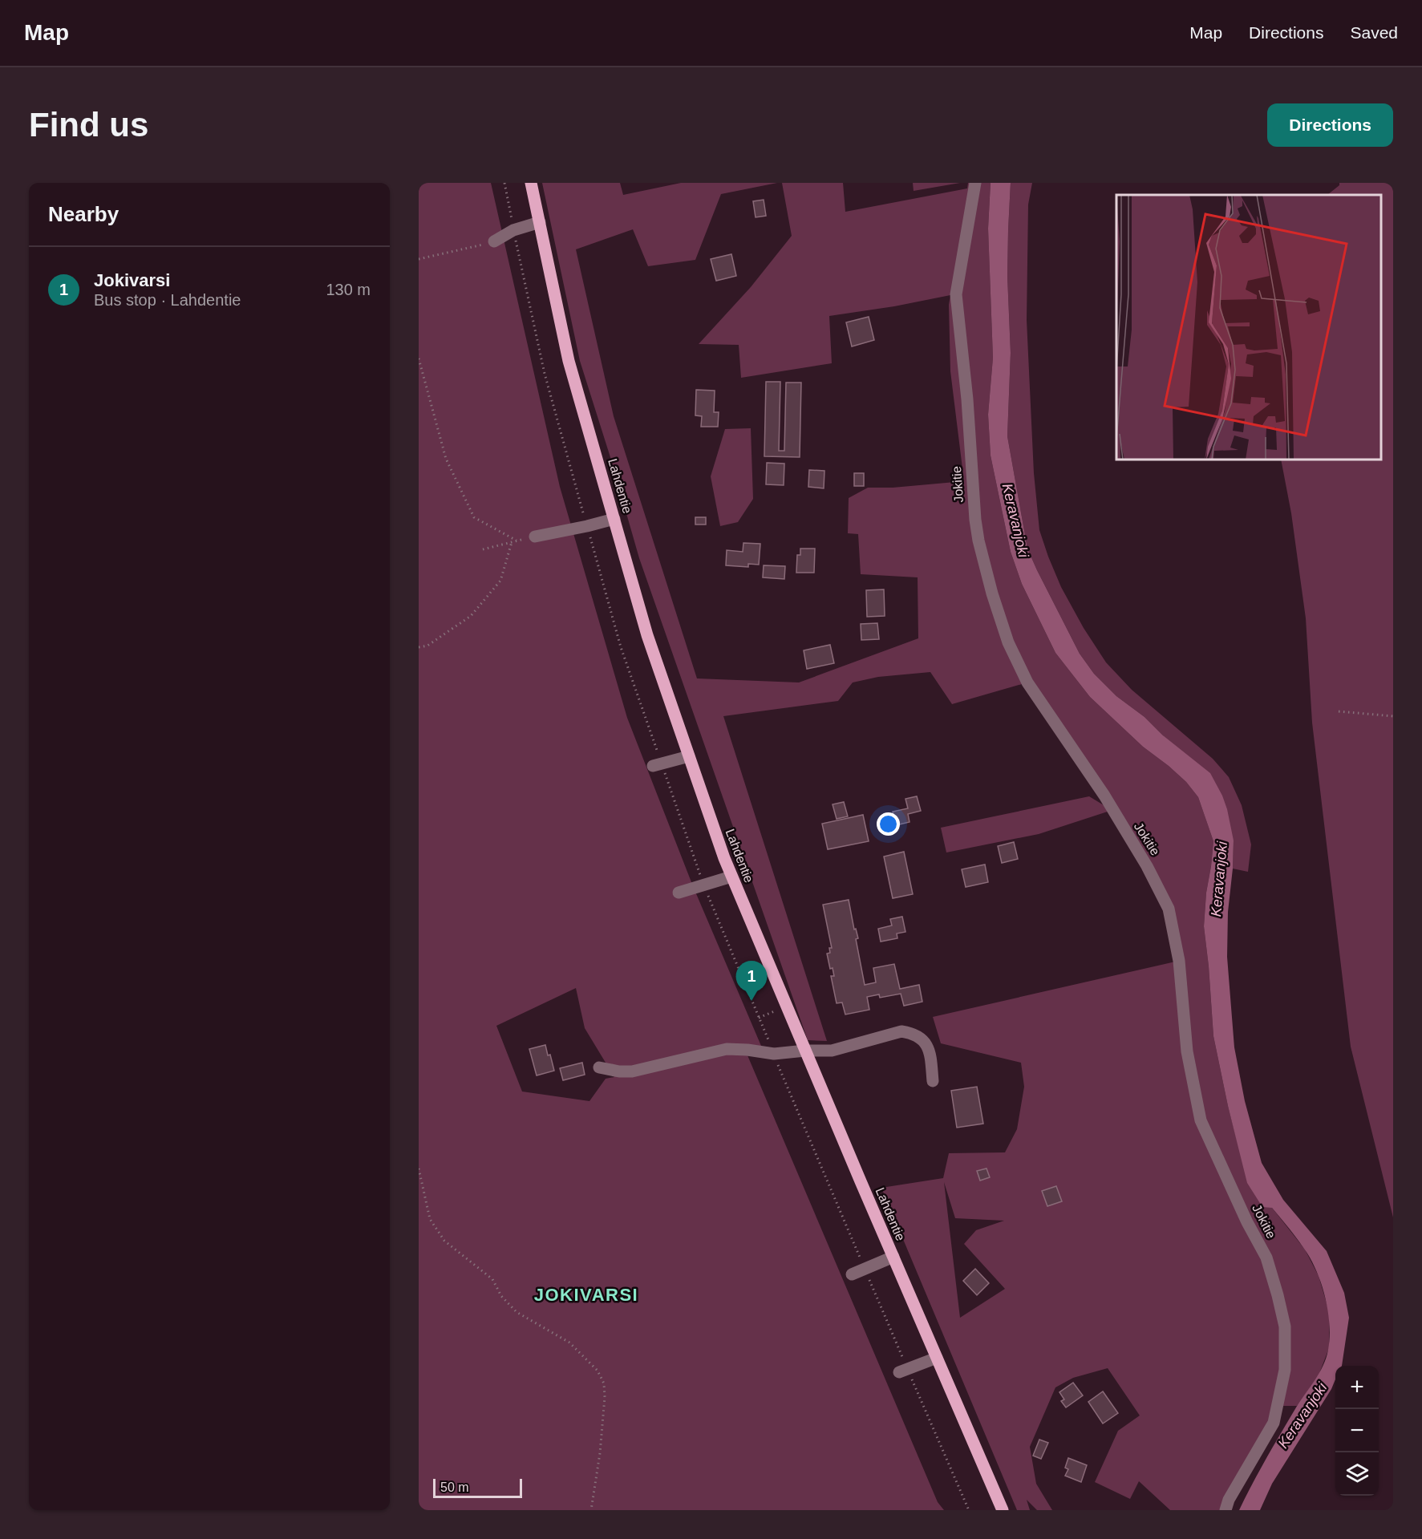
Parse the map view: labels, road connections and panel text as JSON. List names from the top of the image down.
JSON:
{
  "streets": {
    "main road": ["Lahdentie"],
    "street": ["Jokitie"]
  },
  "districts": ["JOKIVARSI"],
  "water": ["Keravanjoki"],
  "scale_bar": "50 m",
  "page": {
    "header": "Map",
    "nav": ["Map", "Directions", "Saved"],
    "buttons": "Directions",
    "title": "Find us",
    "heading": "Nearby",
    "list": [
      {
        "mark": "1",
        "name": "Jokivarsi",
        "note": "Bus stop · Lahdentie",
        "value": "130 m"
      }
    ],
    "pins": "1",
    "map_buttons": ["+", "−"],
    "scale": "50 m"
  }
}
